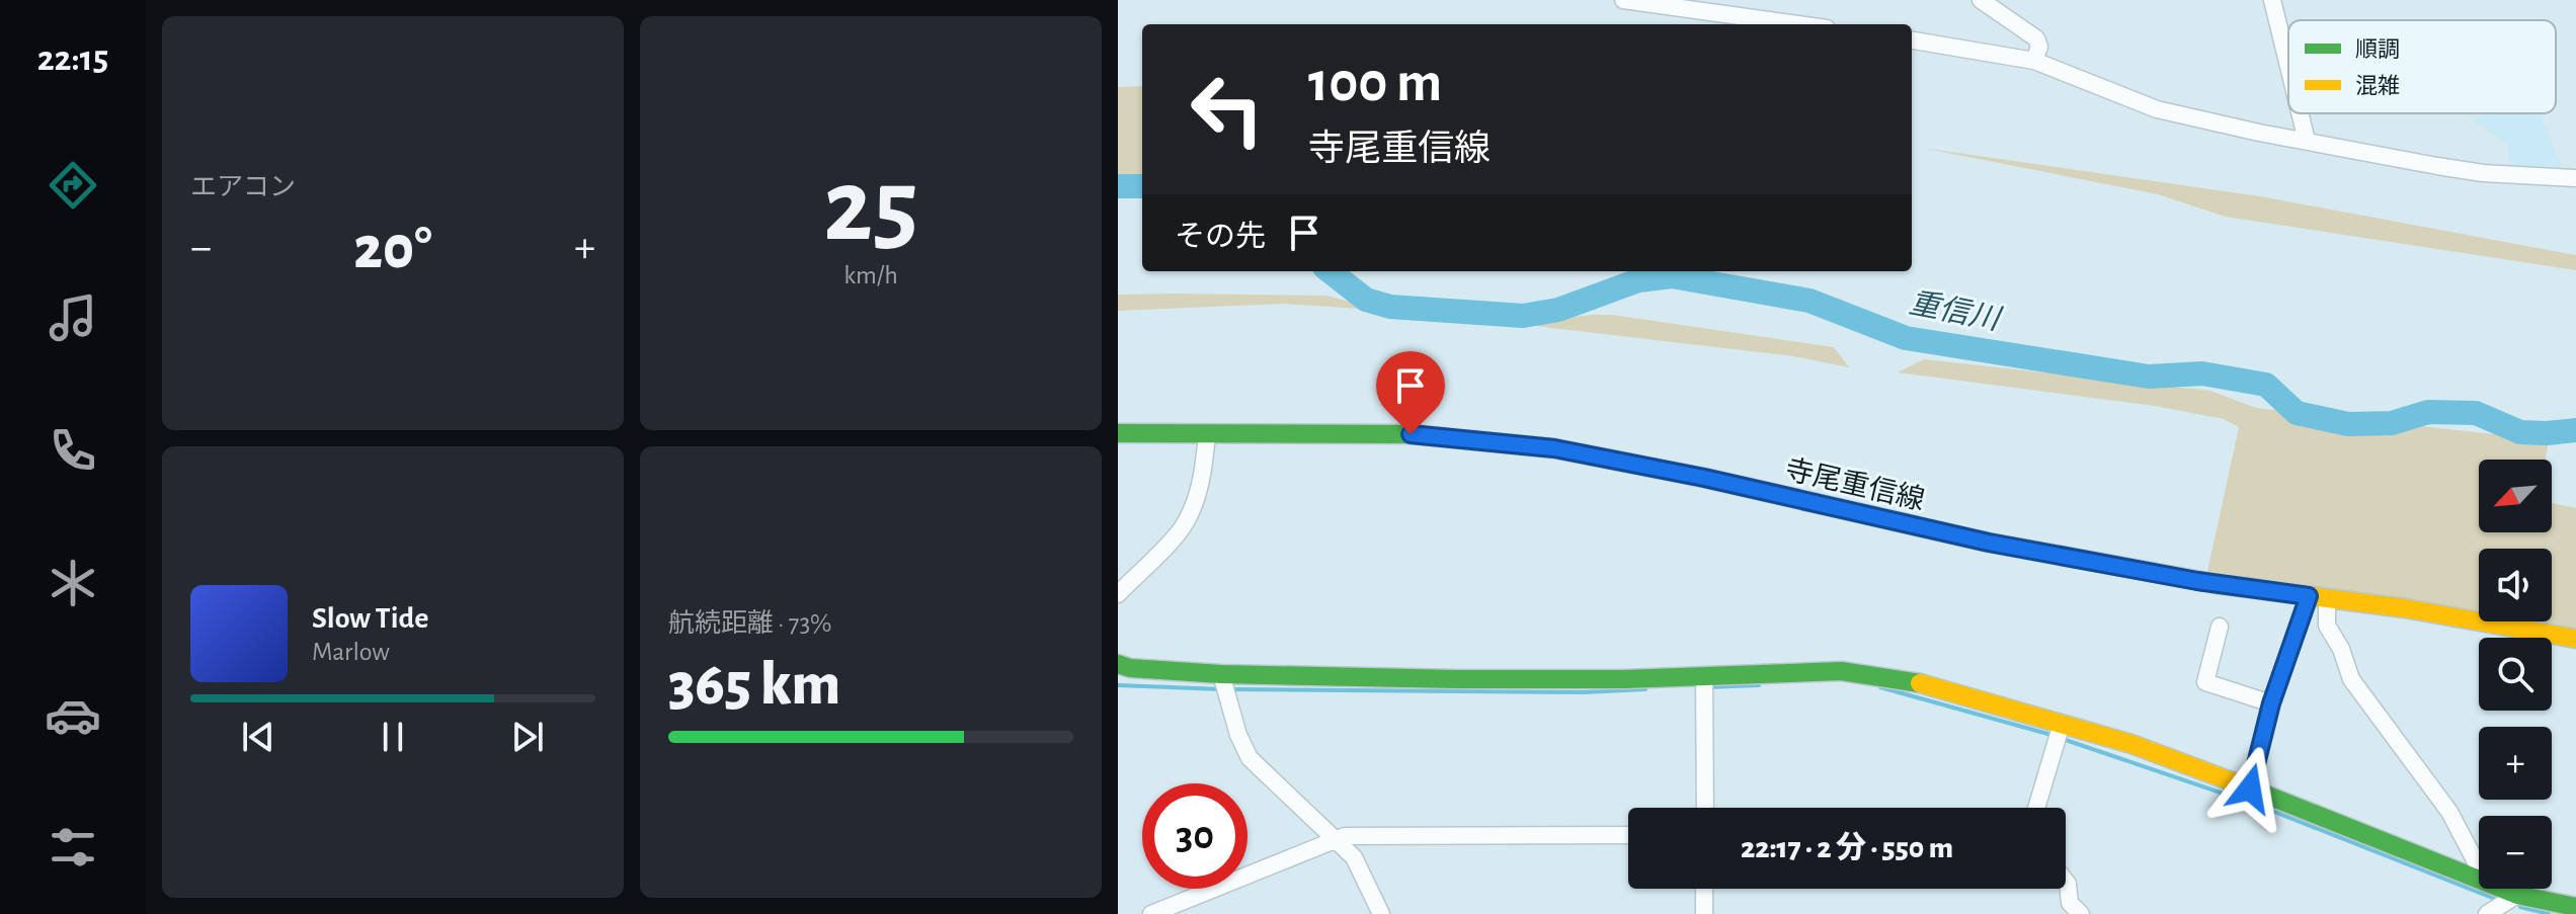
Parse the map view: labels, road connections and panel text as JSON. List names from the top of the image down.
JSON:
{
  "streets": {
    "street": ["寺尾重信線"]
  },
  "water": ["重信川"],
  "legend": ["順調", "混雑"],
  "north": "bottom left",
  "page": {
    "tabs": "22:15",
    "tile": [
      "エアコン",
      ["25", "km/h"],
      ["航続距離 · 73%", "365 km"]
    ],
    "turn": ["100 m", "寺尾重信線"],
    "then": "その先",
    "heat": ["−", "20°", "+"],
    "map_buttons": ["+", "−"],
    "song": ["Slow Tide", "Marlow"],
    "limit": "30",
    "trip": "22:17 · 2 分 · 550 m"
  }
}
